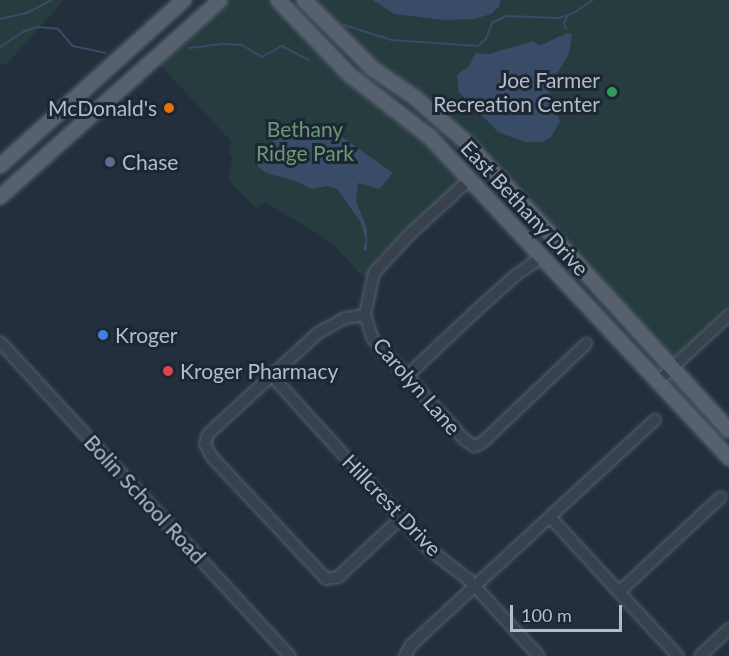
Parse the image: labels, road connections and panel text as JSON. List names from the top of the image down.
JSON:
{
  "streets": {
    "main road": ["East Bethany Drive"],
    "street": ["Carolyn Lane", "Bolin School Road", "Hillcrest Drive"]
  },
  "crossings": [
    ["East Bethany Drive", "Carolyn Lane"]
  ],
  "parks": ["Bethany Ridge Park"],
  "places": [
    "Joe Farmer Recreation Center",
    "McDonald's",
    "Chase",
    "Kroger",
    "Kroger Pharmacy"
  ],
  "scale_bar": "100 m"
}
